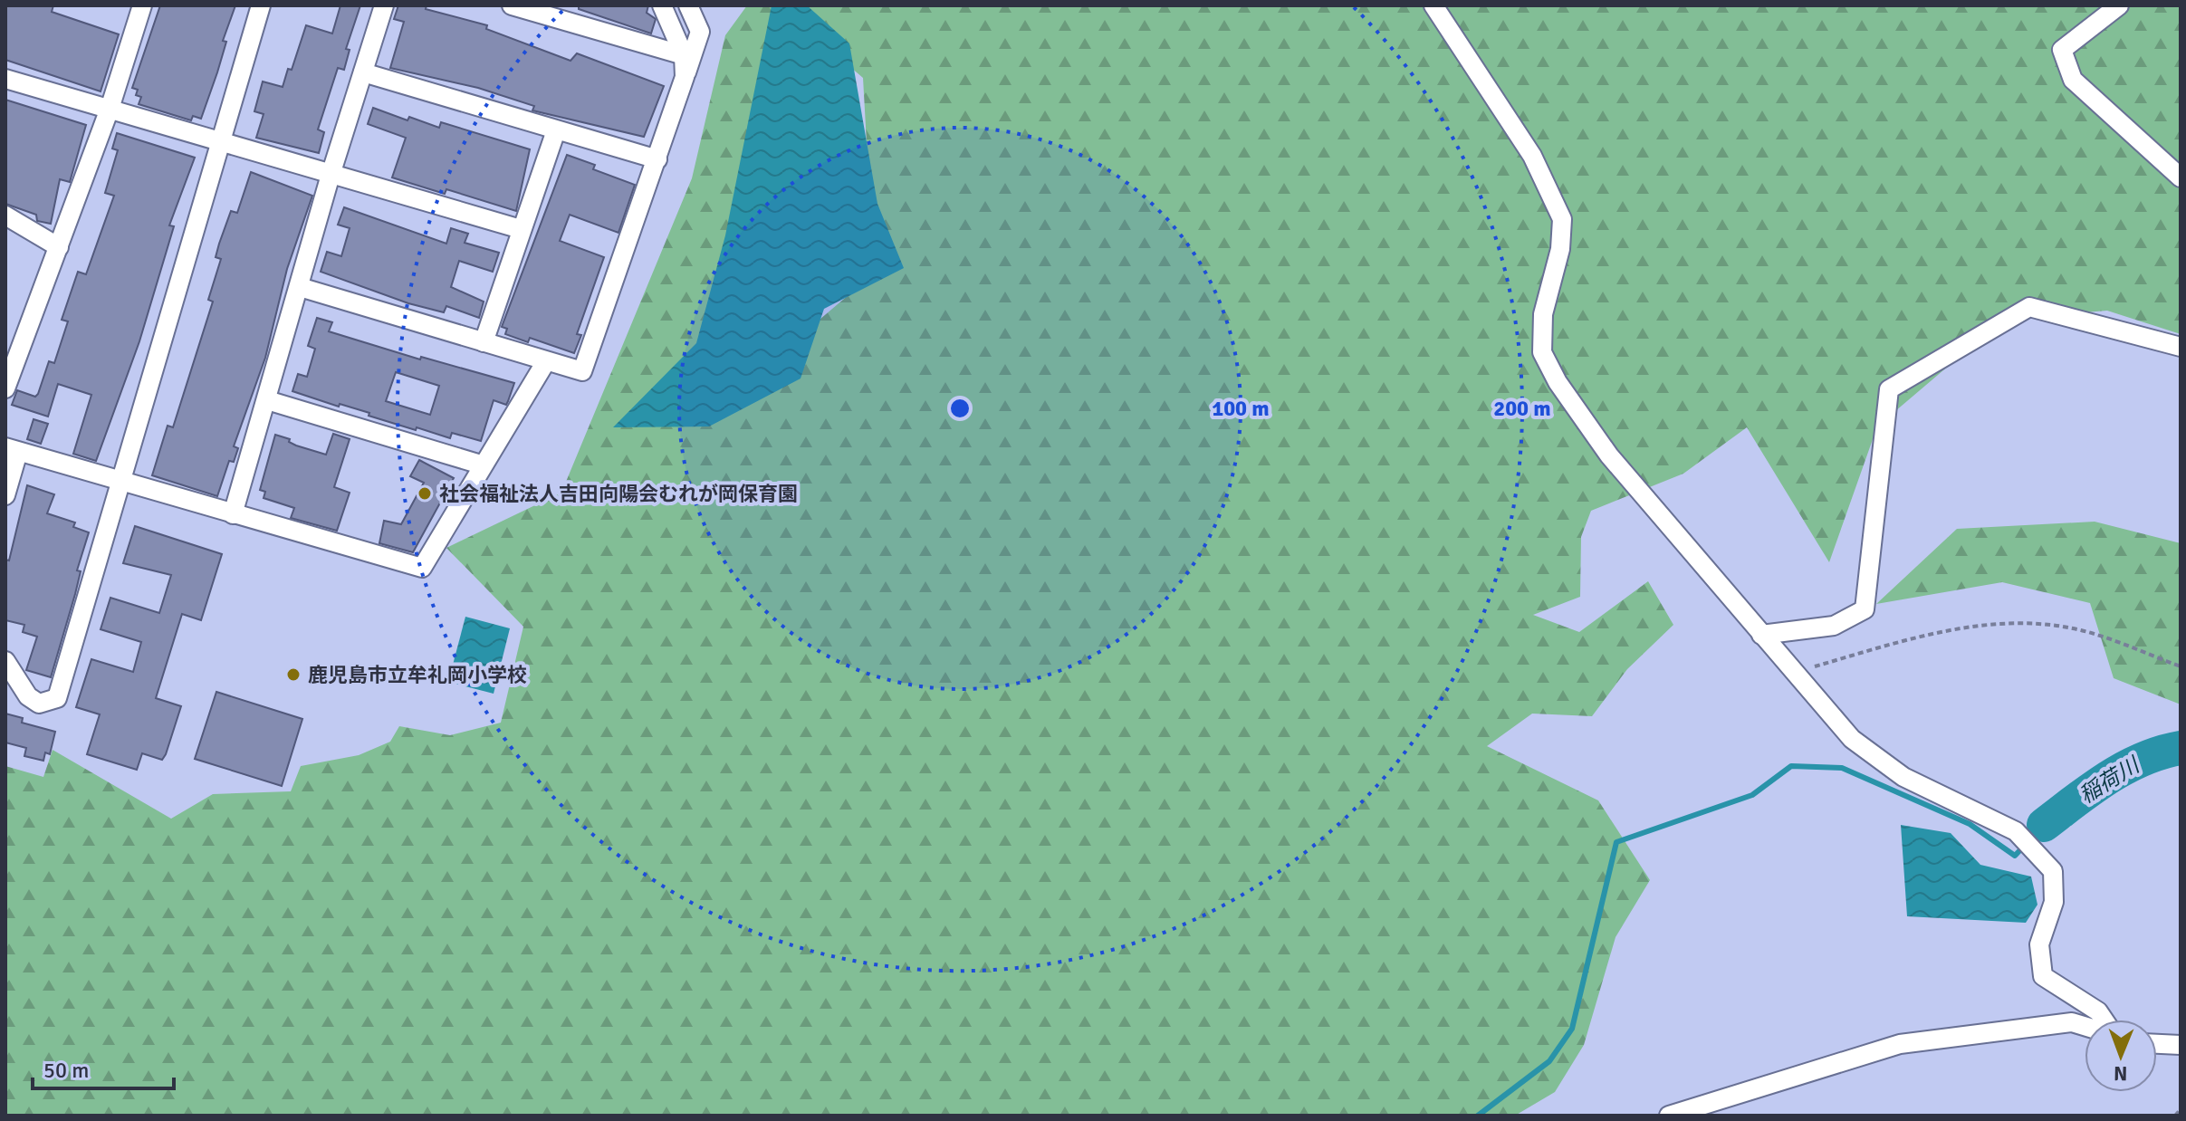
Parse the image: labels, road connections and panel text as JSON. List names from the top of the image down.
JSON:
{
  "water": ["稲荷川"],
  "places": ["社会福祉法人吉田向陽会むれが岡保育園", "鹿児島市立牟礼岡小学校"],
  "scale_bar": "50 m",
  "north": "bottom",
  "rings": ["100 m", "200 m"]
}
